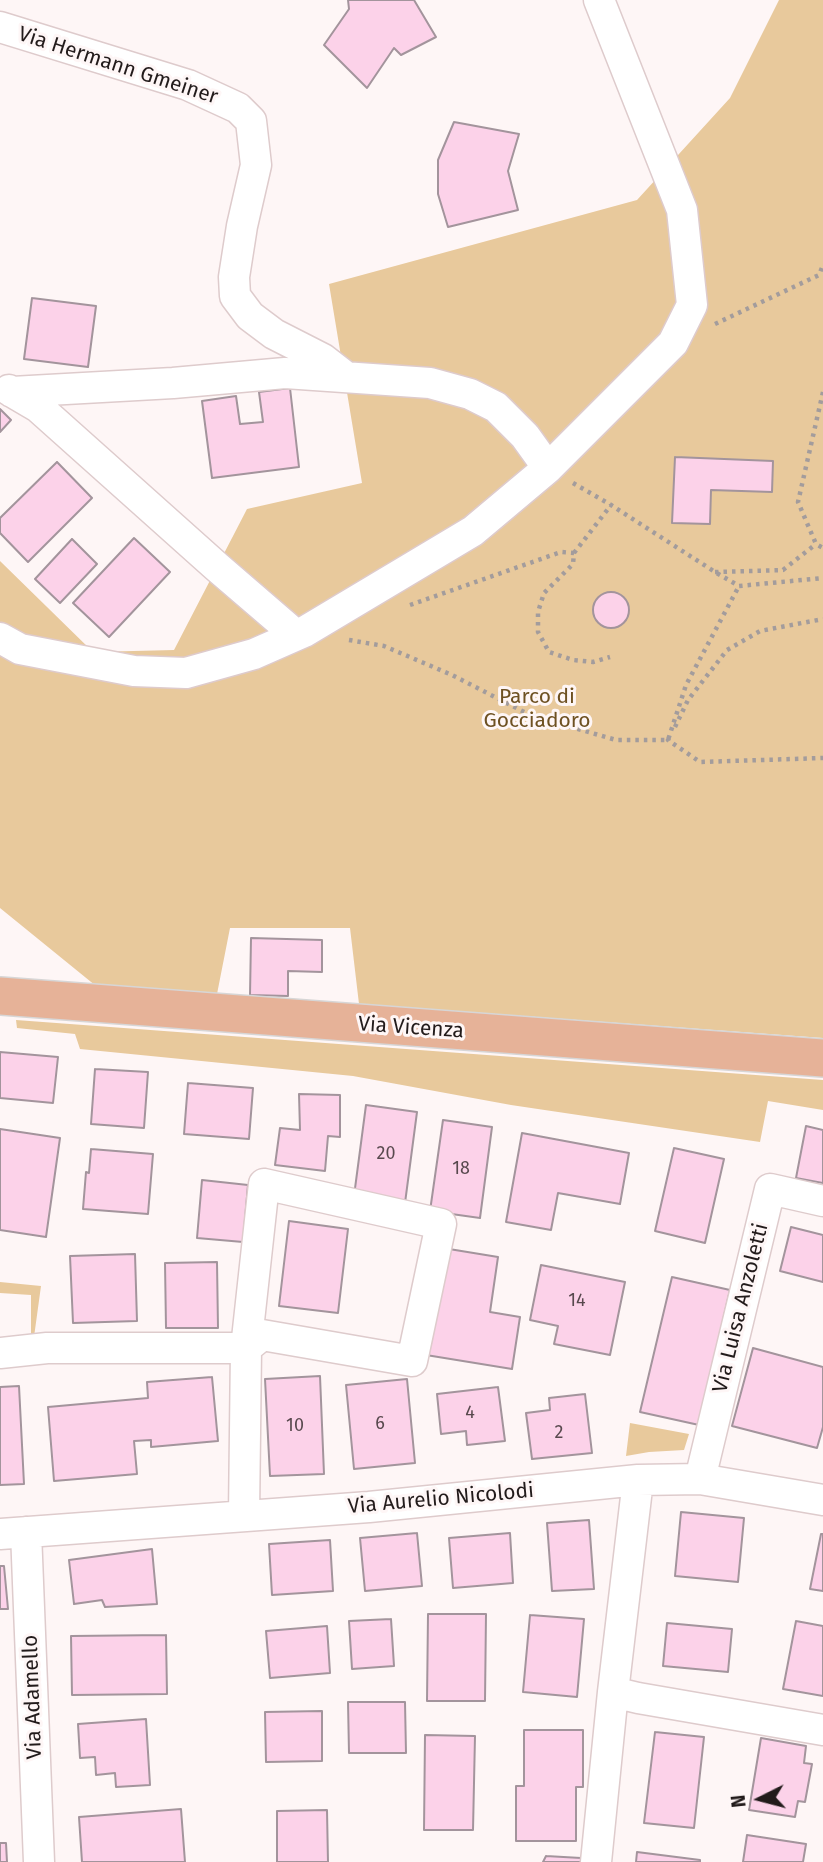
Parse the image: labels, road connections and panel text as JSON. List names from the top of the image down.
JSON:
{
  "streets": {
    "main road": ["Via Vicenza"],
    "street": [
      "Via Hermann Gmeiner",
      "Via Luisa Anzoletti",
      "Via Aurelio Nicolodi",
      "Via Adamello"
    ]
  },
  "crossings": [
    ["Via Aurelio Nicolodi", "Via Adamello"]
  ],
  "parks": ["Parco di Gocciadoro"],
  "house_numbers": [
    "20",
    "18",
    "14",
    "4",
    "6",
    "10",
    "2"
  ],
  "north": "left"
}
